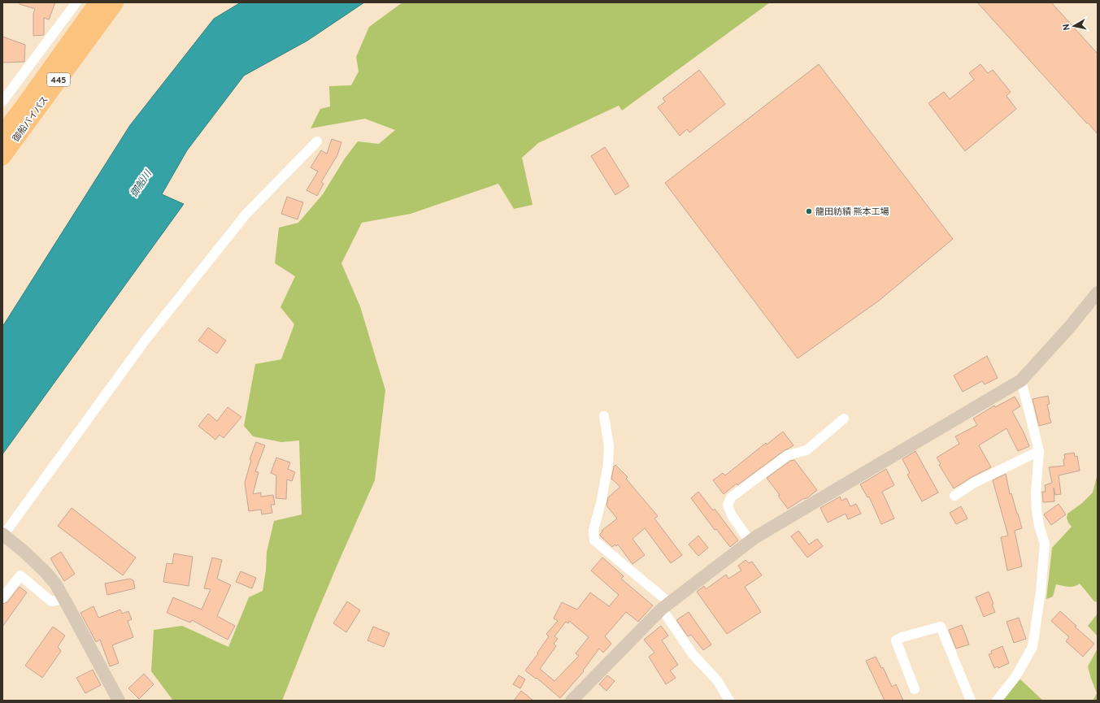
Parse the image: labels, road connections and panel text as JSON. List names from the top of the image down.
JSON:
{
  "streets": {
    "highway": ["445", "御船バイパス"]
  },
  "water": ["御船川"],
  "places": ["龍田紡績 熊本工場"],
  "north": "left"
}
